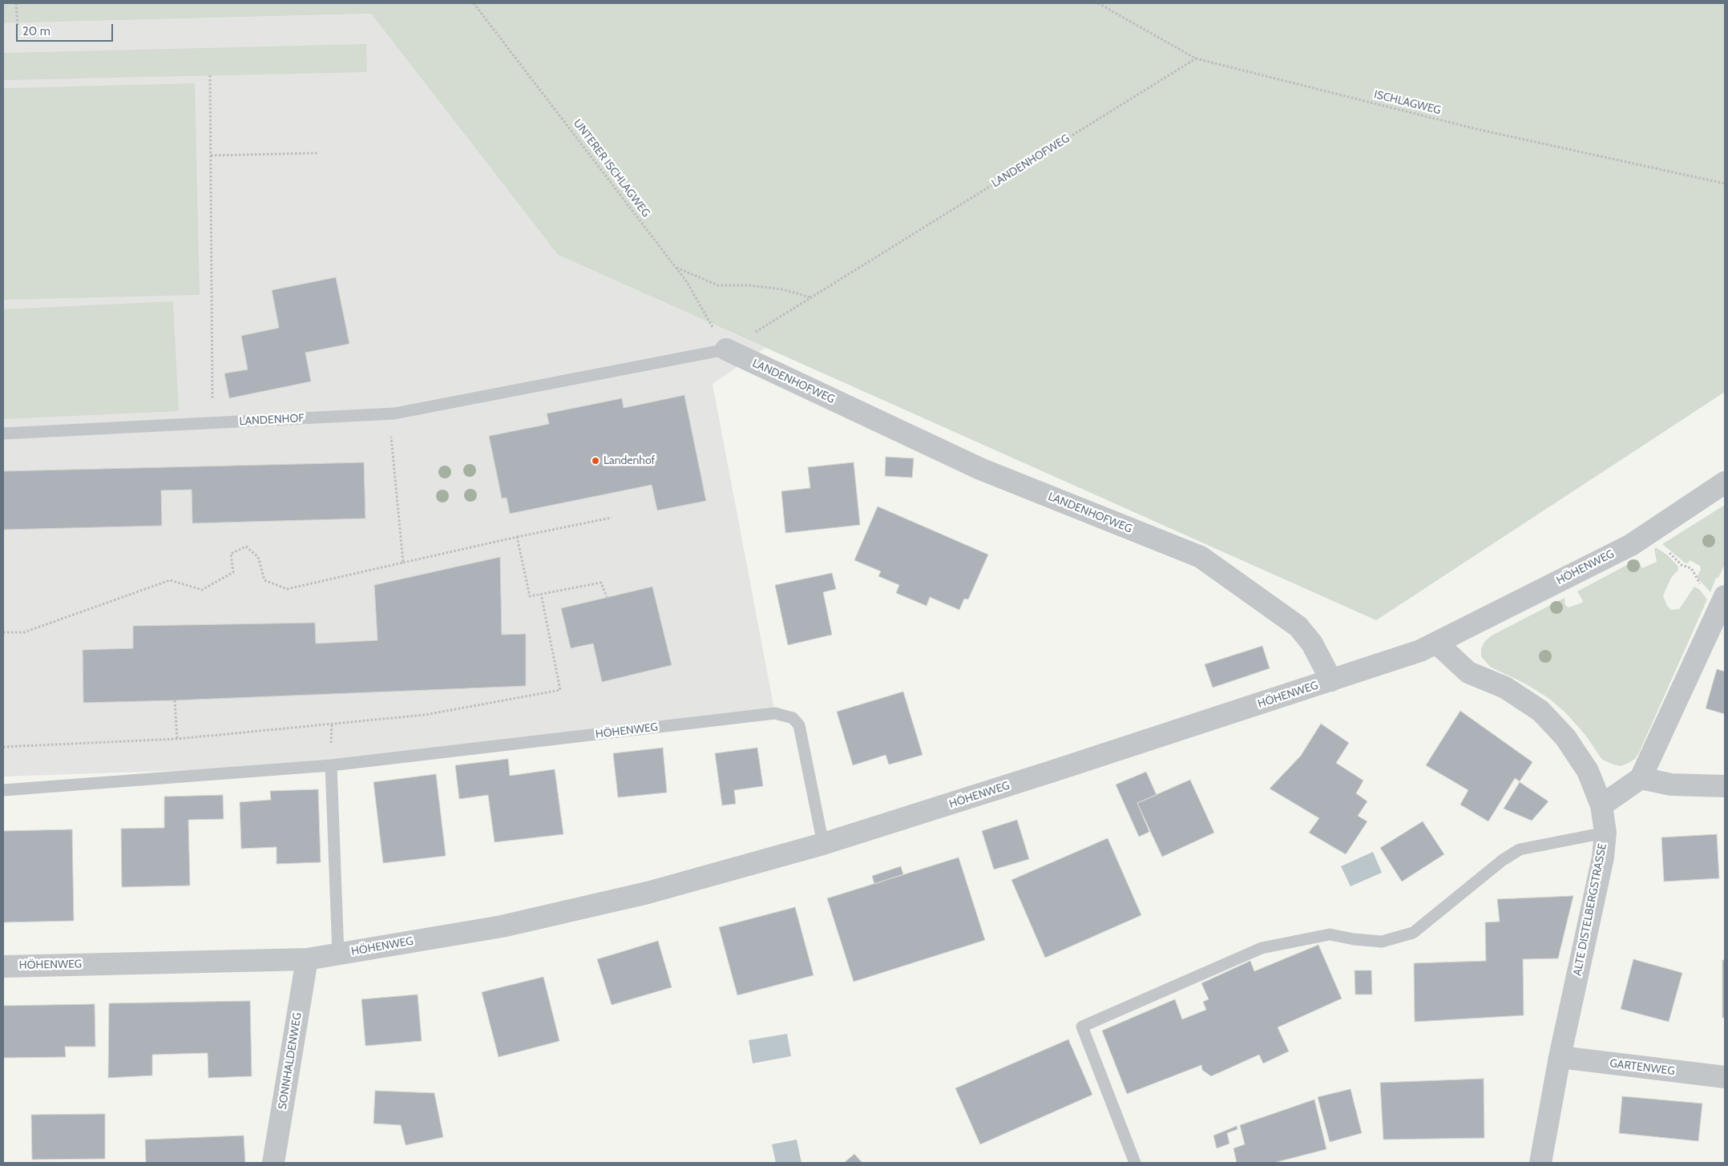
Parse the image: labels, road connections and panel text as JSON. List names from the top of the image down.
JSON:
{
  "streets": {
    "street": [
      "LANDENHOFWEG",
      "HÖHENWEG",
      "ALTE DISTELBERGSTRASSE",
      "SONNHALDENWEG",
      "GARTENWEG"
    ],
    "lane": ["LANDENHOF"],
    "path": ["ISCHLAGWEG", "UNTERER ISCHLAGWEG"]
  },
  "crossings": [
    ["ISCHLAGWEG", "LANDENHOFWEG"],
    ["LANDENHOFWEG", "UNTERER ISCHLAGWEG"],
    ["LANDENHOFWEG", "LANDENHOF"],
    ["LANDENHOFWEG", "HÖHENWEG"],
    ["UNTERER ISCHLAGWEG", "LANDENHOF"],
    ["HÖHENWEG", "SONNHALDENWEG"],
    ["ALTE DISTELBERGSTRASSE", "GARTENWEG"]
  ],
  "places": ["Landenhof"],
  "scale_bar": "20 m"
}
